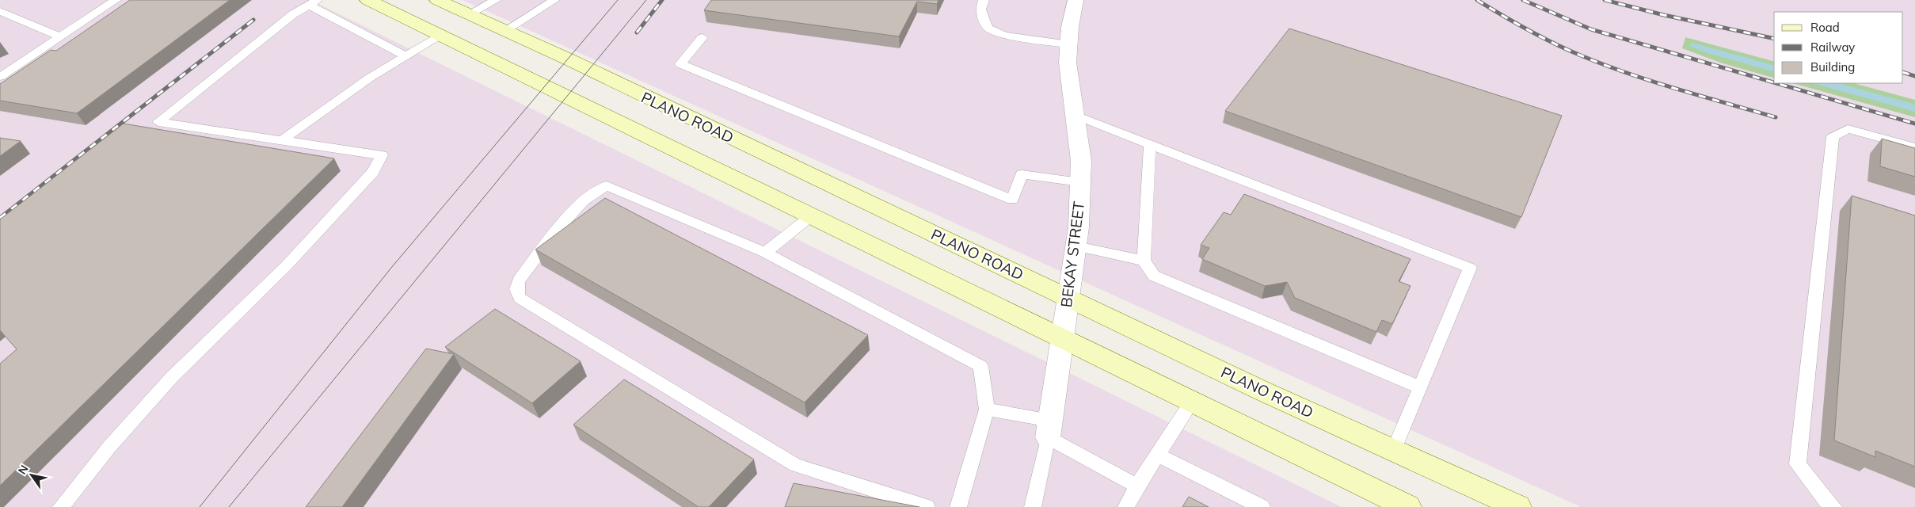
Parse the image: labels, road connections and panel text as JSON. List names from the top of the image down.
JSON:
{
  "streets": {
    "main road": ["PLANO ROAD"],
    "street": ["BEKAY STREET"]
  },
  "crossings": [
    ["PLANO ROAD", "BEKAY STREET"]
  ],
  "legend": ["Road", "Railway", "Building"],
  "north": "top left"
}
